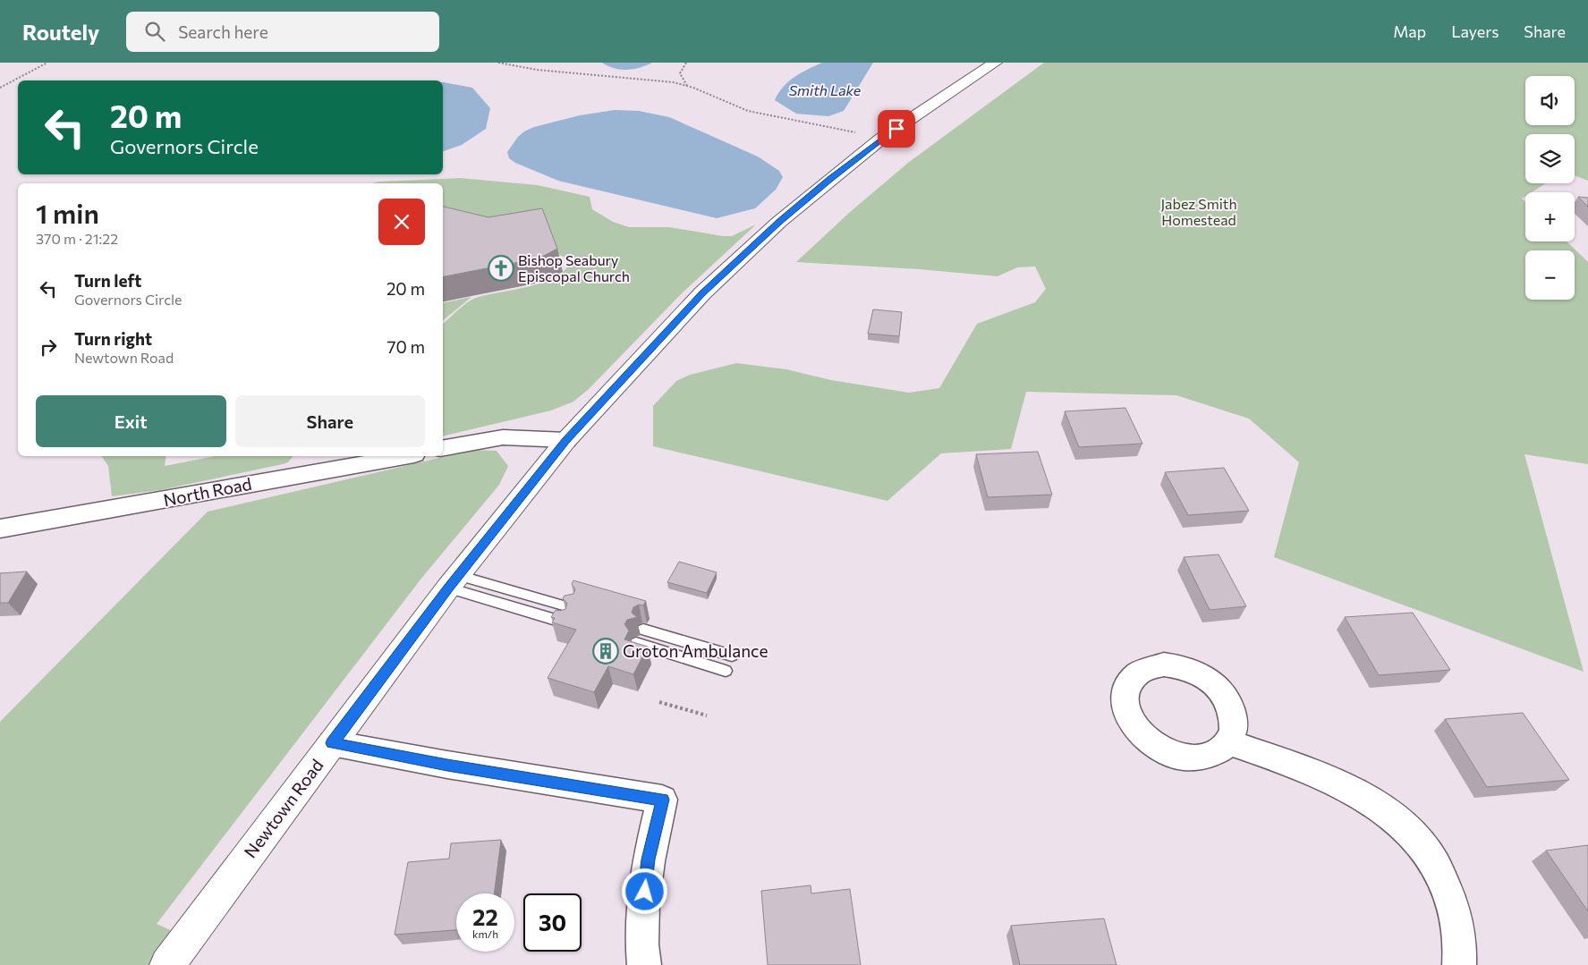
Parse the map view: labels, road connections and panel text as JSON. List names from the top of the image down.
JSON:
{
  "streets": {
    "main road": ["Newtown Road"],
    "street": ["North Road"]
  },
  "water": ["Smith Lake"],
  "parks": ["Jabez Smith Homestead"],
  "places": {
    "church": ["Bishop Seabury Episcopal Church"],
    "building": ["Groton Ambulance"]
  },
  "page": {
    "header": "Routely",
    "search": "Search here",
    "nav": ["Map", "Layers", "Share"],
    "map_buttons": ["+", "−"],
    "turn": ["20 m", "Governors Circle"],
    "heading": ["1 min", "370 m · 21:22"],
    "list": [
      {
        "name": "Turn left",
        "note": "Governors Circle",
        "value": "20 m"
      },
      {
        "name": "Turn right",
        "note": "Newtown Road",
        "value": "70 m"
      }
    ],
    "buttons": ["Exit", "Share"],
    "speed": "22 km/h",
    "limit": "30"
  }
}
